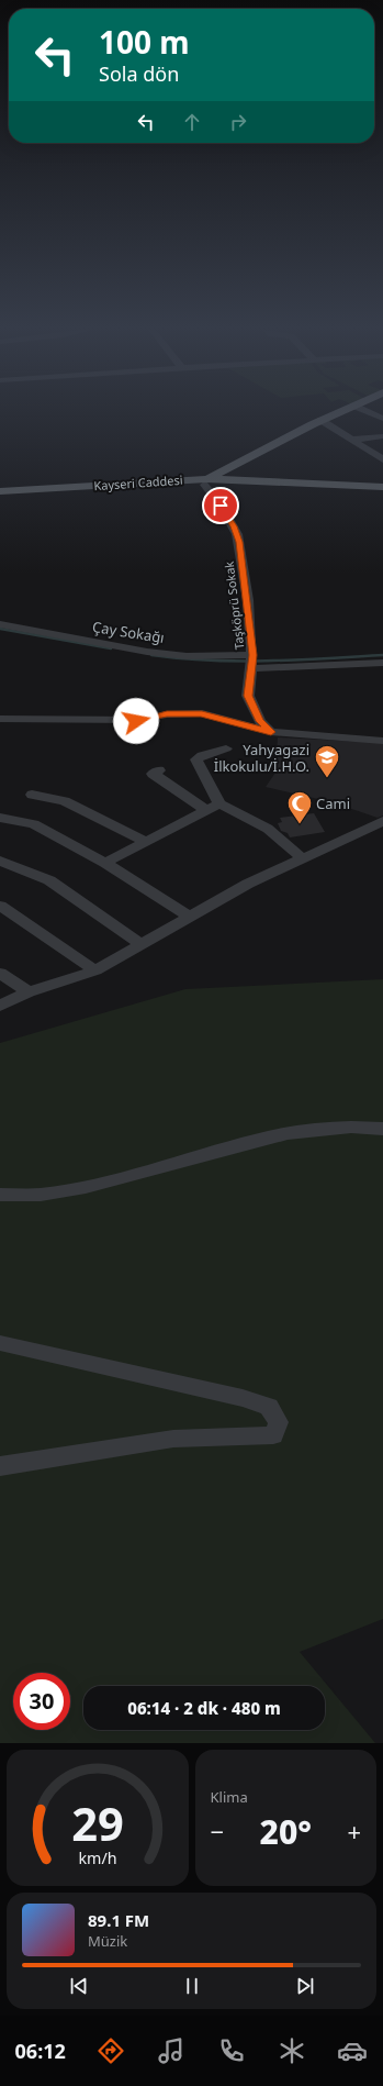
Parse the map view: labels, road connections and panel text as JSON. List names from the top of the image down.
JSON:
{
  "streets": {
    "main road": ["Kayseri Caddesi"],
    "street": ["Taşköprü Sokak", "Çay Sokağı"]
  },
  "crossings": [
    ["Kayseri Caddesi", "Taşköprü Sokak"],
    ["Taşköprü Sokak", "Çay Sokağı"]
  ],
  "places": {
    "school or university": ["Yahyagazi İlkokulu/İ.H.O."],
    "mosque": ["Cami"]
  },
  "page": {
    "turn": ["100 m", "Sola dön"],
    "limit": "30",
    "trip": "06:14 · 2 dk · 480 m",
    "tile": "Klima",
    "heat": ["−", "20°", "+"],
    "song": ["89.1 FM", "Müzik"],
    "tabs": "06:12",
    "gauge": ["29", "km/h"]
  }
}
